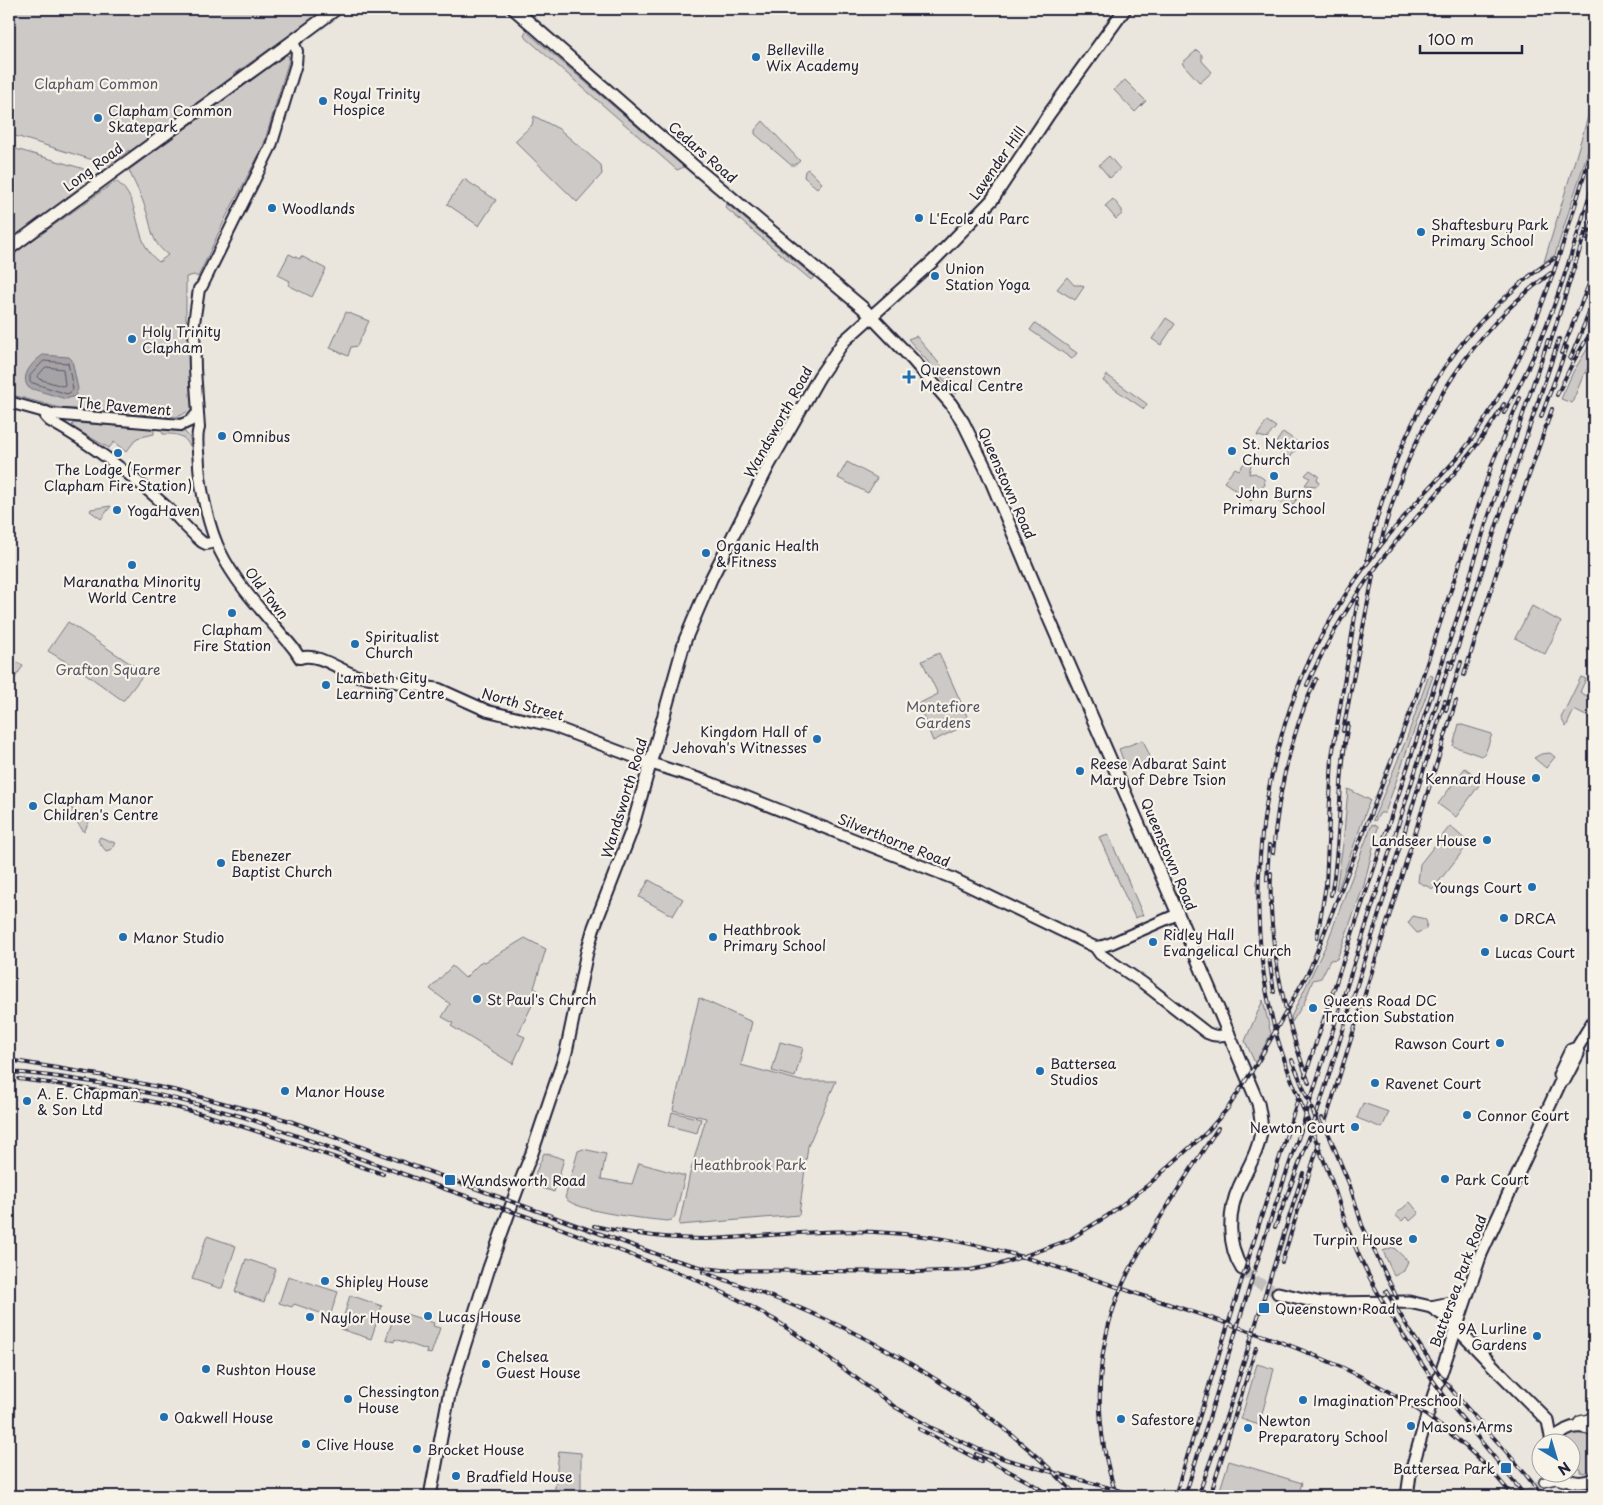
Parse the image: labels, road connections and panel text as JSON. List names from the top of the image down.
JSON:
{
  "streets": {
    "main road": [
      "Cedars Road",
      "Lavender Hill",
      "Long Road",
      "The Pavement",
      "Wandsworth Road",
      "Queenstown Road",
      "Old Town",
      "North Street",
      "Silverthorne Road",
      "Battersea Park Road"
    ]
  },
  "crossings": [
    ["Cedars Road", "Lavender Hill"],
    ["Cedars Road", "Wandsworth Road"],
    ["Cedars Road", "Queenstown Road"],
    ["Lavender Hill", "Wandsworth Road"],
    ["Lavender Hill", "Queenstown Road"],
    ["Long Road", "Old Town"],
    ["The Pavement", "Old Town"],
    ["Wandsworth Road", "Queenstown Road"],
    ["Wandsworth Road", "North Street"],
    ["Wandsworth Road", "Silverthorne Road"],
    ["Queenstown Road", "Silverthorne Road"],
    ["Old Town", "North Street"],
    ["North Street", "Silverthorne Road"]
  ],
  "parks": [
    "Clapham Common",
    "Grafton Square",
    "Montefiore Gardens",
    "Heathbrook Park"
  ],
  "places": {
    "other": [
      "Belleville Wix Academy",
      "Royal Trinity Hospice",
      "Clapham Common Skatepark",
      "Woodlands",
      "L'Ecole du Parc",
      "Shaftesbury Park Primary School",
      "Union Station Yoga",
      "Holy Trinity Clapham",
      "Omnibus",
      "St. Nektarios Church",
      "The Lodge (Former Clapham Fire Station)",
      "John Burns Primary School",
      "YogaHaven",
      "Organic Health & Fitness",
      "Maranatha Minority World Centre",
      "Clapham Fire Station",
      "Spiritualist Church",
      "Lambeth City Learning Centre",
      "Kingdom Hall of Jehovah's Witnesses",
      "Reese Adbarat Saint Mary of Debre Tsion",
      "Kennard House",
      "Clapham Manor Children's Centre",
      "Landseer House",
      "Ebenezer Baptist Church",
      "Youngs Court",
      "DRCA",
      "Manor Studio",
      "Heathbrook Primary School",
      "Ridley Hall Evangelical Church",
      "Lucas Court",
      "St Paul's Church",
      "Queens Road DC Traction Substation",
      "Rawson Court",
      "Battersea Studios",
      "Ravenet Court",
      "Manor House",
      "A. E. Chapman & Son Ltd",
      "Connor Court",
      "Newton Court",
      "Park Court",
      "Turpin House",
      "Shipley House",
      "Lucas House",
      "Naylor House",
      "9A Lurline Gardens",
      "Chelsea Guest House",
      "Rushton House",
      "Chessington House",
      "Imagination Preschool",
      "Oakwell House",
      "Safestore",
      "Masons Arms",
      "Newton Preparatory School",
      "Clive House",
      "Brocket House",
      "Bradfield House"
    ],
    "health": ["Queenstown Medical Centre"],
    "transit": ["Wandsworth Road", "Queenstown Road", "Battersea Park"]
  },
  "scale_bar": "100 m",
  "north": "bottom right"
}
